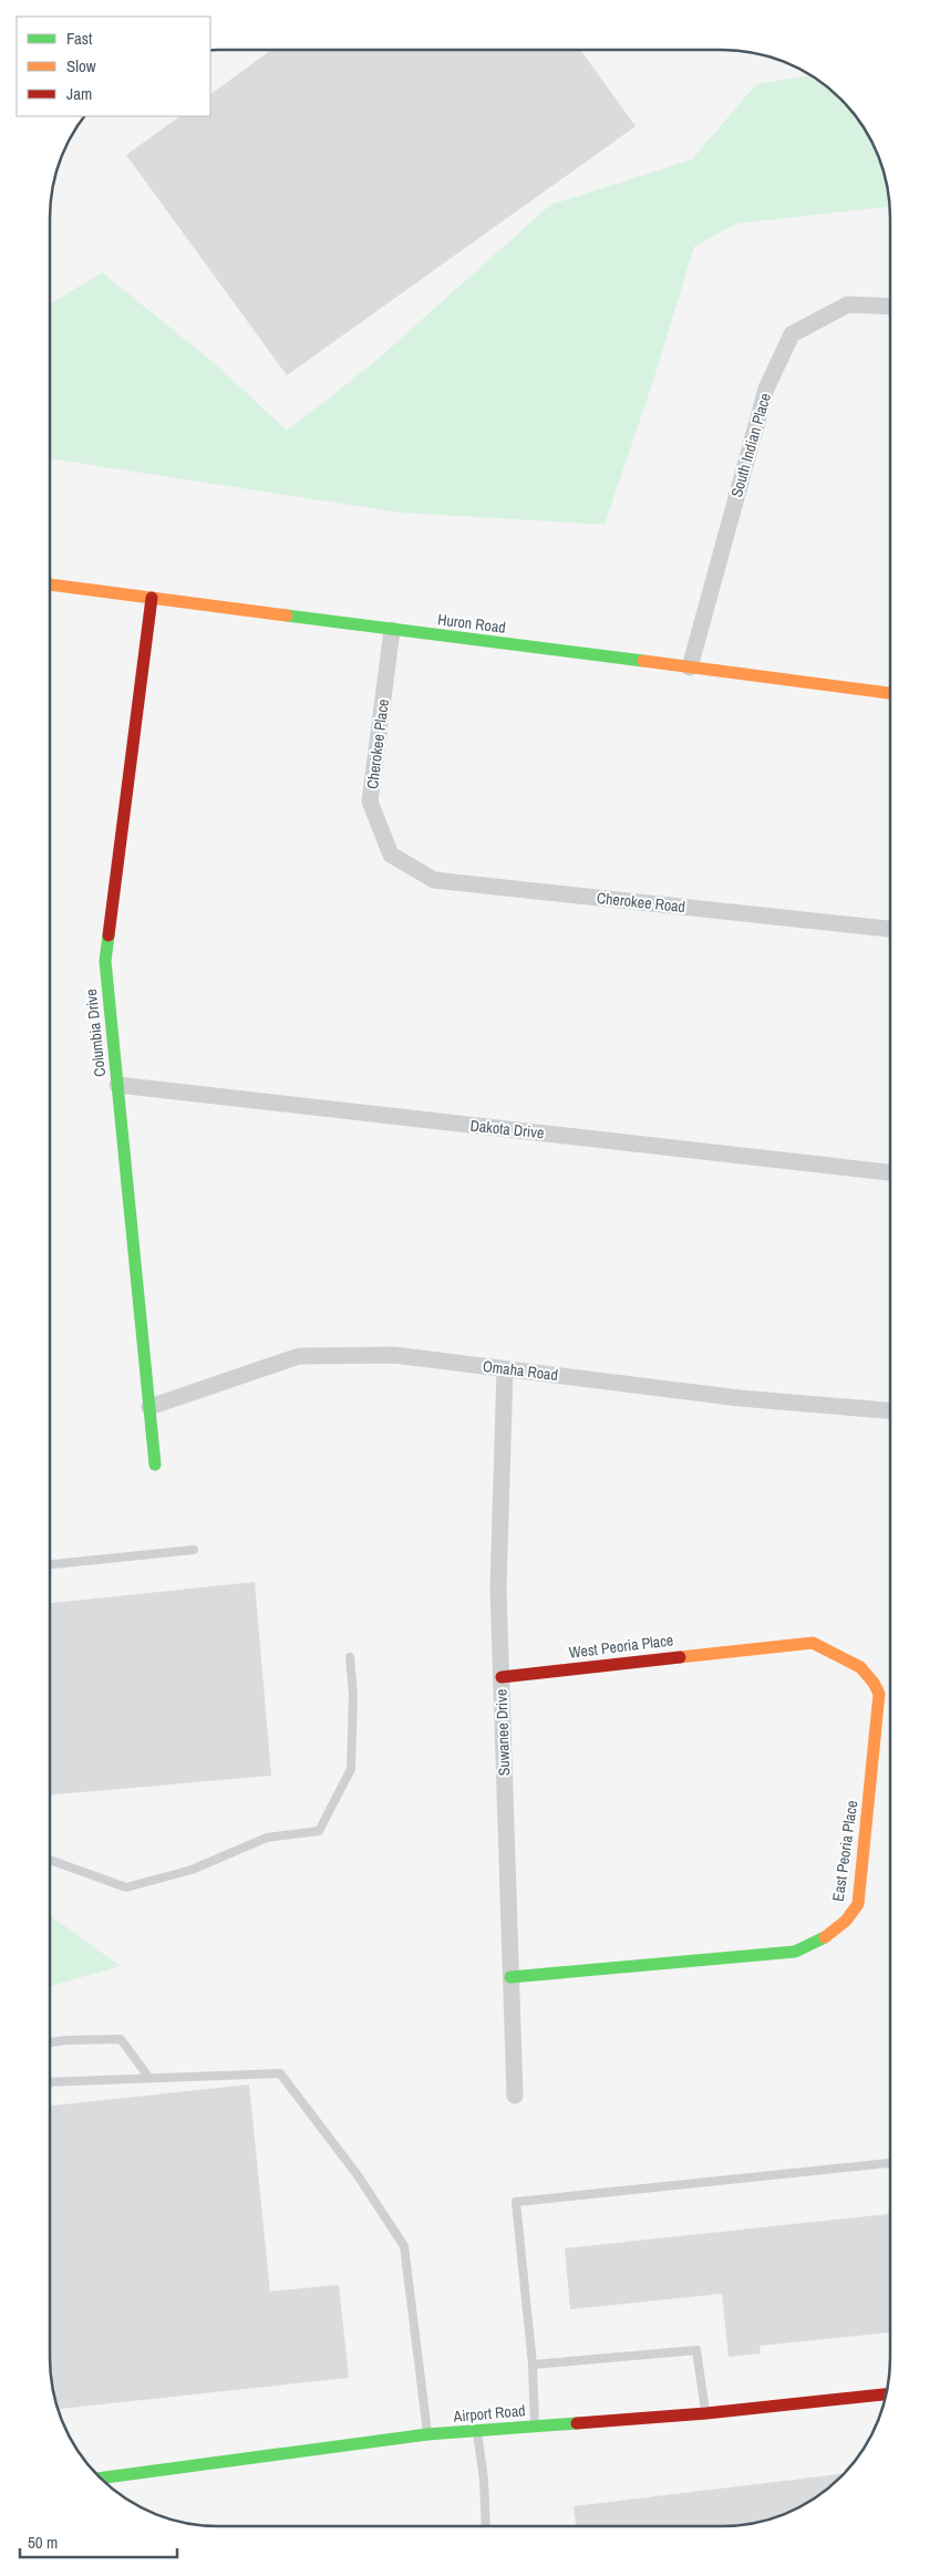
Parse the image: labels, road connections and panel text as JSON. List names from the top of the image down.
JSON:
{
  "streets": {
    "street": [
      "South Indian Place",
      "Huron Road",
      "Cherokee Place",
      "Cherokee Road",
      "Columbia Drive",
      "Dakota Drive",
      "Omaha Road",
      "West Peoria Place",
      "Suwanee Drive",
      "East Peoria Place",
      "Airport Road"
    ]
  },
  "crossings": [
    ["South Indian Place", "Huron Road"],
    ["Huron Road", "Cherokee Place"],
    ["Huron Road", "Columbia Drive"],
    ["Cherokee Place", "Cherokee Road"],
    ["Columbia Drive", "Dakota Drive"],
    ["Columbia Drive", "Omaha Road"],
    ["Omaha Road", "Suwanee Drive"],
    ["West Peoria Place", "Suwanee Drive"],
    ["West Peoria Place", "East Peoria Place"],
    ["Suwanee Drive", "East Peoria Place"]
  ],
  "legend": ["Fast", "Slow", "Jam"],
  "scale_bar": "50 m"
}
